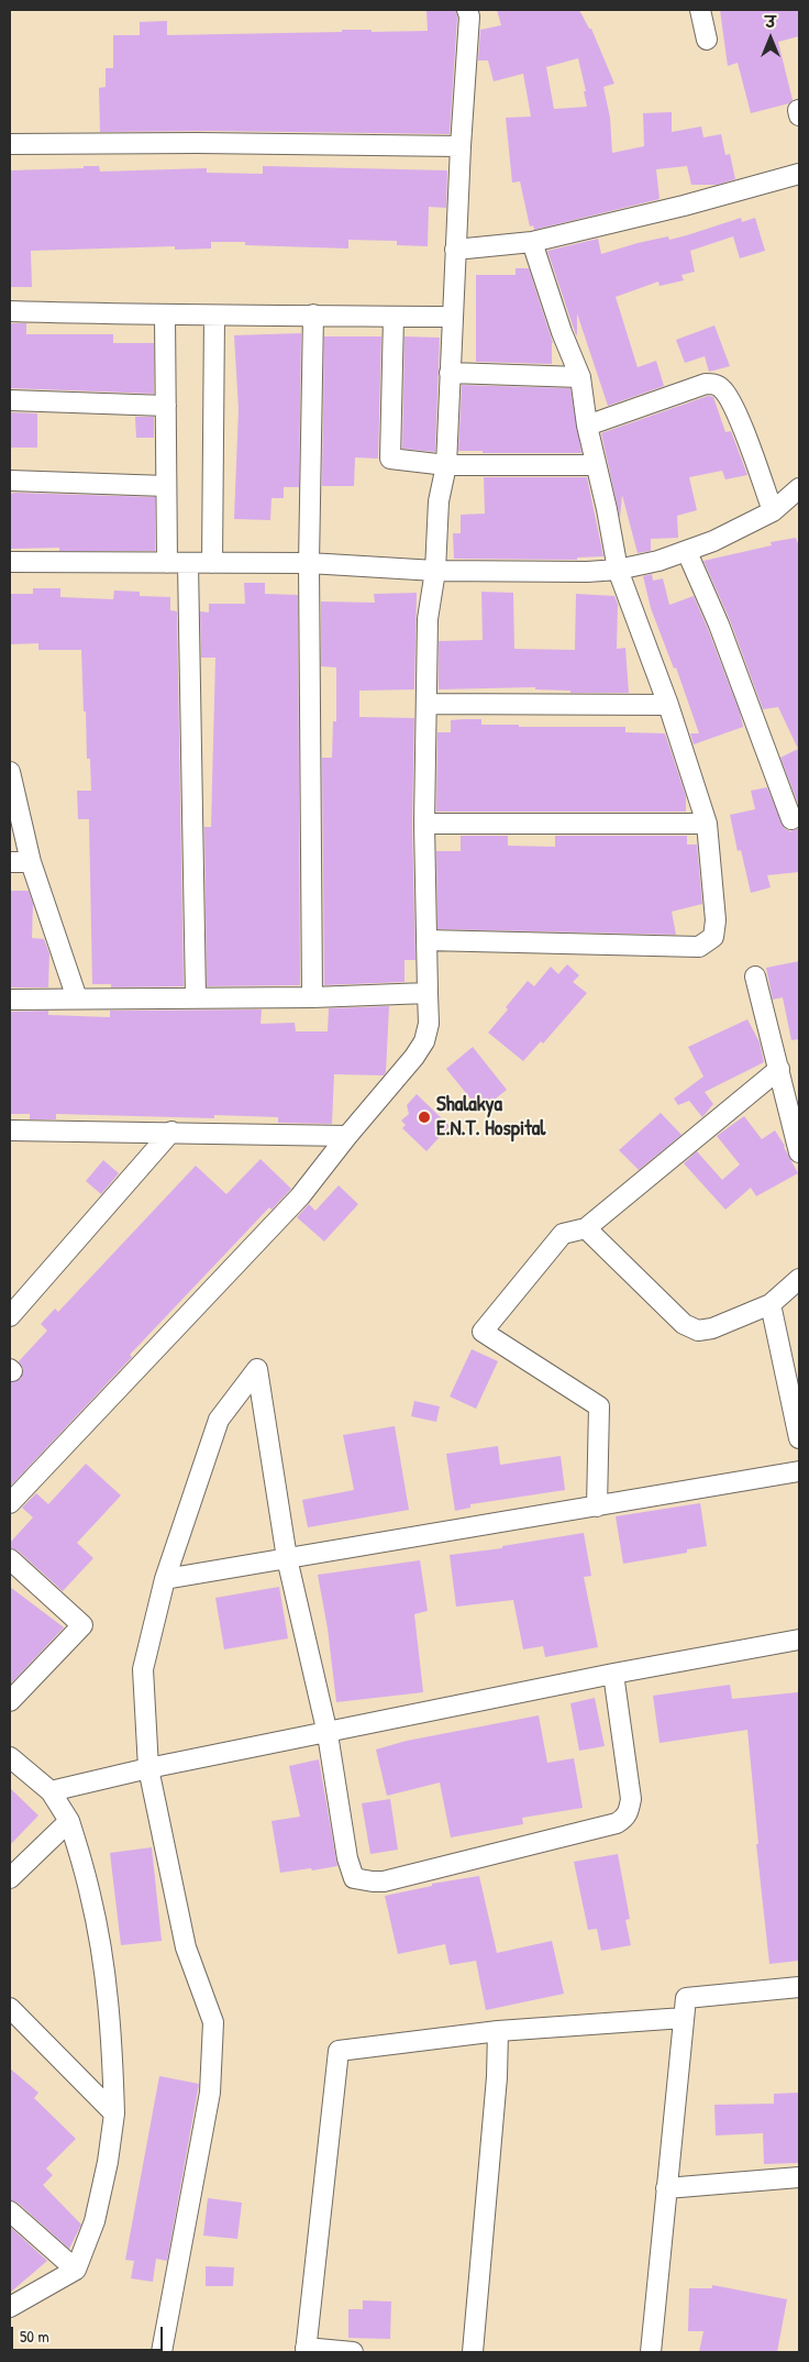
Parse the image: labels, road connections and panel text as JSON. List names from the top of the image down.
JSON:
{
  "places": ["Shalakya E.N.T. Hospital"],
  "scale_bar": "50 m",
  "north": "top"
}
